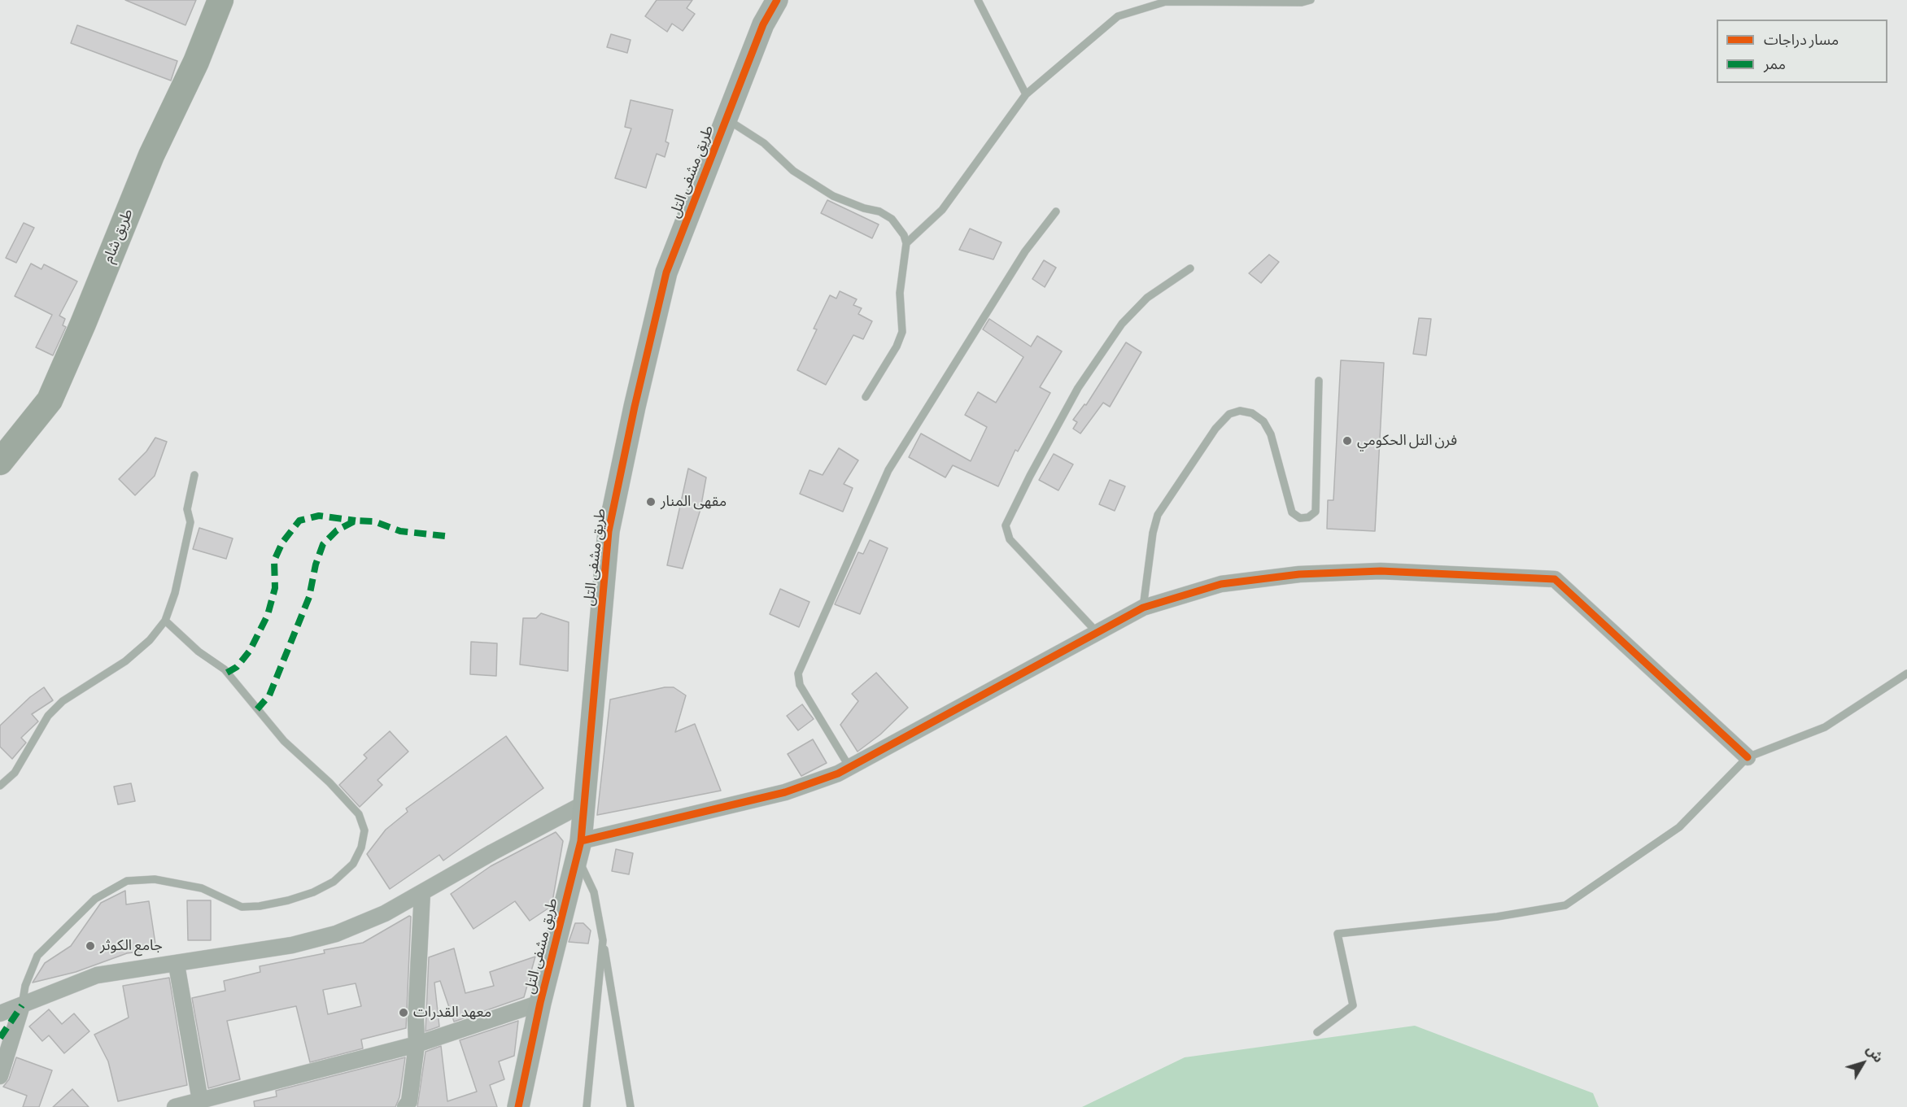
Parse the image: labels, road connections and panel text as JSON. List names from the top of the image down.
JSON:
{
  "streets": {
    "main road": ["طريق شام"],
    "street": ["طريق مشفى التل"]
  },
  "places": [
    "فرن التل الحكومي",
    "مقهى المنار",
    "جامع الكوثر",
    "معهد القدرات"
  ],
  "legend": ["مسار دراجات", "ممر"],
  "north": "top right"
}
